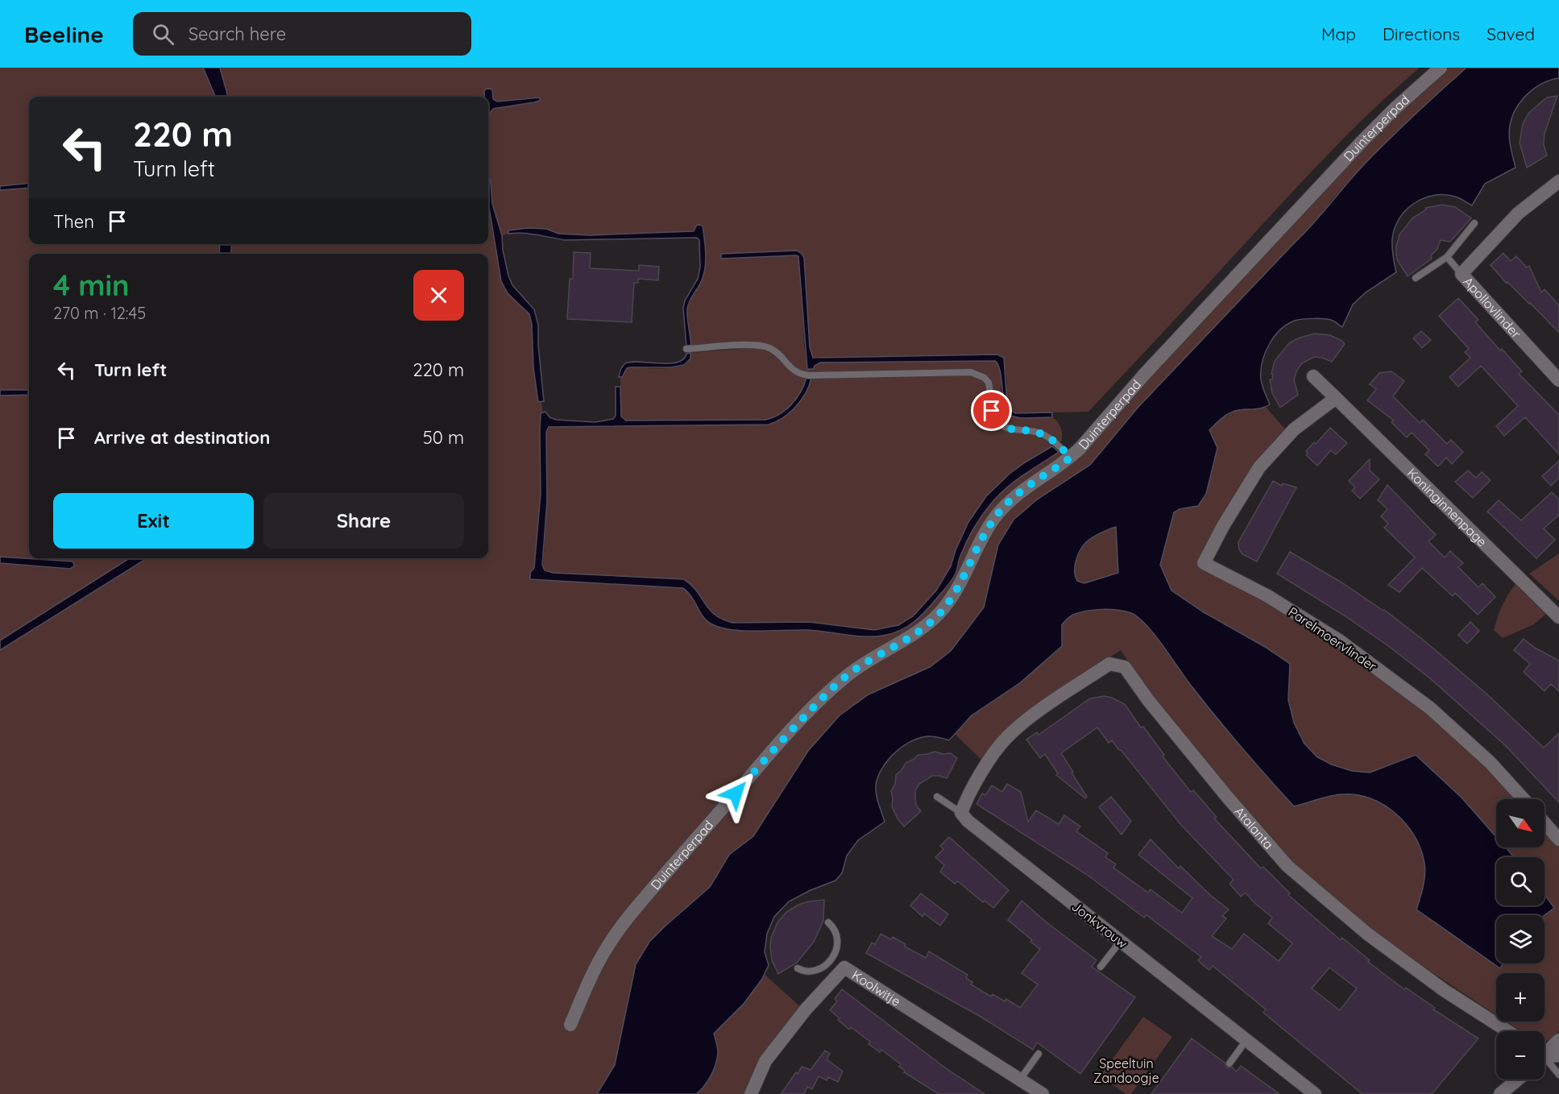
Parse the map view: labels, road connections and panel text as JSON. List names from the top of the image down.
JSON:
{
  "streets": {
    "street": [
      "Duinterperpad",
      "Apollovlinder",
      "Koninginnenpage",
      "Parelmoervlinder",
      "Atalanta",
      "Jonkvrouw",
      "Koolwitje"
    ]
  },
  "crossings": [
    ["Koninginnenpage", "Parelmoervlinder"],
    ["Atalanta", "Jonkvrouw"]
  ],
  "parks": ["Speeltuin Zandoogje"],
  "north": "bottom right",
  "page": {
    "header": "Beeline",
    "search": "Search here",
    "nav": ["Map", "Directions", "Saved"],
    "turn": ["220 m", "Turn left"],
    "then": "Then",
    "heading": ["4 min", "270 m · 12:45"],
    "list": [
      {
        "name": "Turn left",
        "value": "220 m"
      },
      {
        "name": "Arrive at destination",
        "value": "50 m"
      }
    ],
    "buttons": ["Exit", "Share"],
    "map_buttons": ["+", "−"]
  }
}
